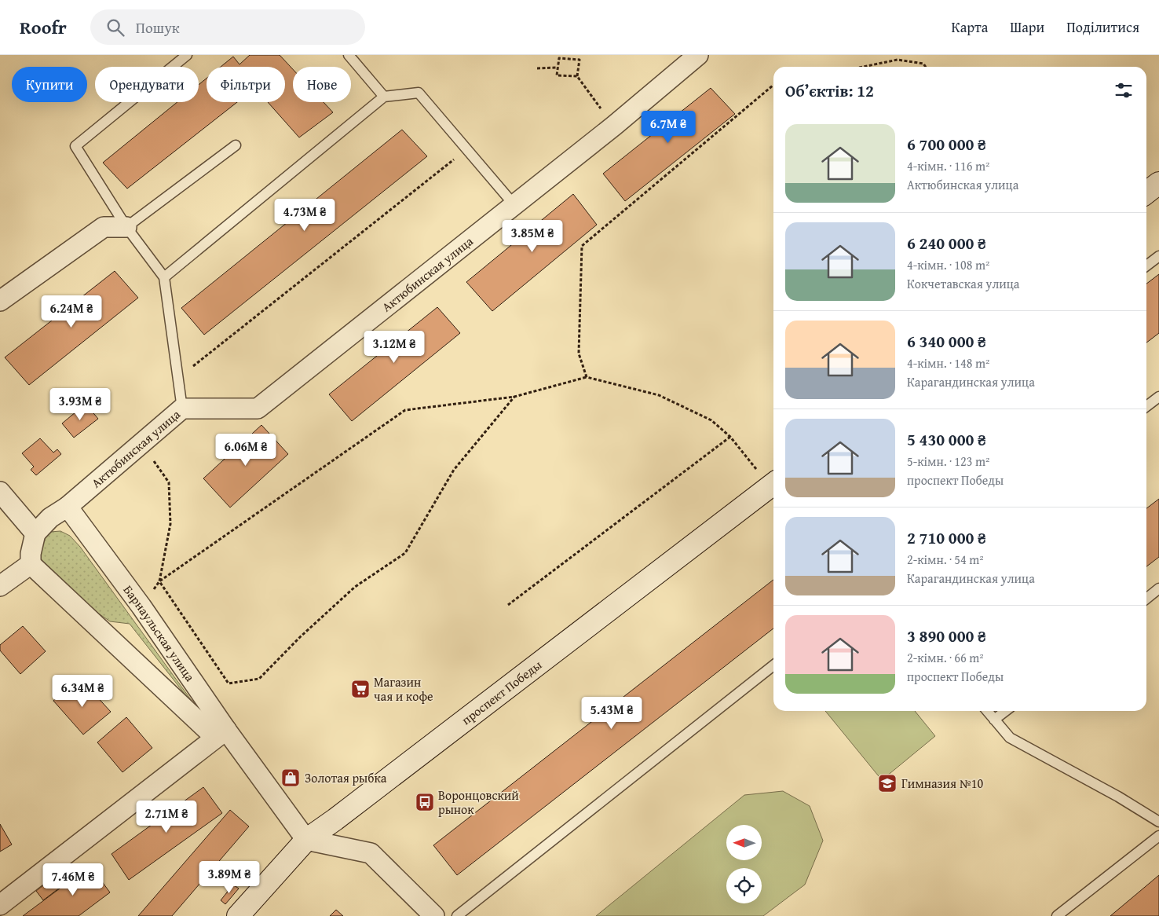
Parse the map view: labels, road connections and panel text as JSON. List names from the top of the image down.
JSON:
{
  "streets": {
    "street": ["Актюбинская улица", "Барнаульская улица", "проспект Победы"]
  },
  "crossings": [
    ["Актюбинская улица", "Барнаульская улица"],
    ["Барнаульская улица", "проспект Победы"]
  ],
  "places": {
    "supermarket": ["Магазин чая и кофе"],
    "shop": ["Золотая рыбка"],
    "school or university": ["Гимназия №10"],
    "bus stop": ["Воронцовский рынок"]
  },
  "north": "left",
  "page": {
    "header": "Roofr",
    "search": "Пошук",
    "nav": ["Карта", "Шари", "Поділитися"],
    "chip": [
      "Купити",
      "Орендувати",
      "Фільтри",
      "Нове"
    ],
    "heading": "Об’єктів: 12",
    "price": [
      "6.7M ₴",
      "4.73M ₴",
      "3.85M ₴",
      "6.24M ₴",
      "3.12M ₴",
      "3.93M ₴",
      "6.06M ₴",
      "6.34M ₴",
      "5.43M ₴",
      "2.71M ₴",
      "3.89M ₴",
      "7.46M ₴"
    ],
    "list": [
      {
        "name": "6 700 000 ₴",
        "note": "4-кімн. · 116 m² · Актюбинская улица"
      },
      {
        "name": "6 240 000 ₴",
        "note": "4-кімн. · 108 m² · Кокчетавская улица"
      },
      {
        "name": "6 340 000 ₴",
        "note": "4-кімн. · 148 m² · Карагандинская улица"
      },
      {
        "name": "5 430 000 ₴",
        "note": "5-кімн. · 123 m² · проспект Победы"
      },
      {
        "name": "2 710 000 ₴",
        "note": "2-кімн. · 54 m² · Карагандинская улица"
      },
      {
        "name": "3 890 000 ₴",
        "note": "2-кімн. · 66 m² · проспект Победы"
      }
    ]
  }
}
